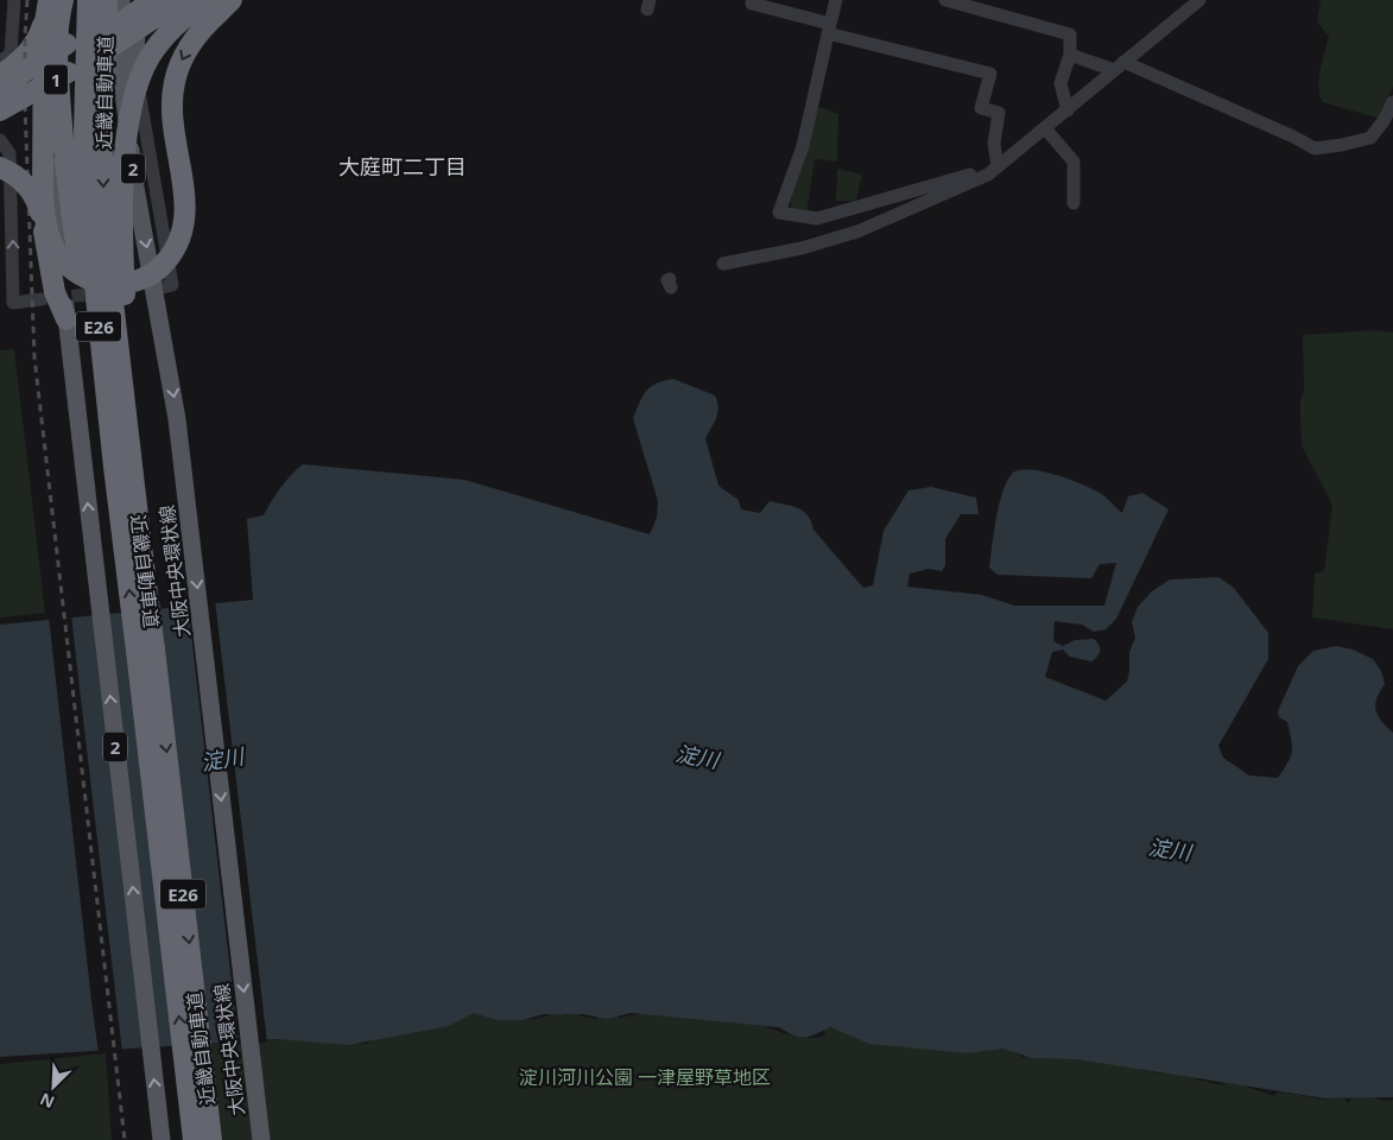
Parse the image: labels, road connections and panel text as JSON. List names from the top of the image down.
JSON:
{
  "streets": {
    "highway": ["1", "近畿自動車道", "E26"],
    "main road": ["2", "大阪中央環状線"]
  },
  "crossings": [
    ["1", "近畿自動車道"]
  ],
  "districts": ["大庭町二丁目"],
  "water": ["淀川"],
  "parks": ["淀川河川公園 一津屋野草地区"],
  "north": "bottom left"
}
